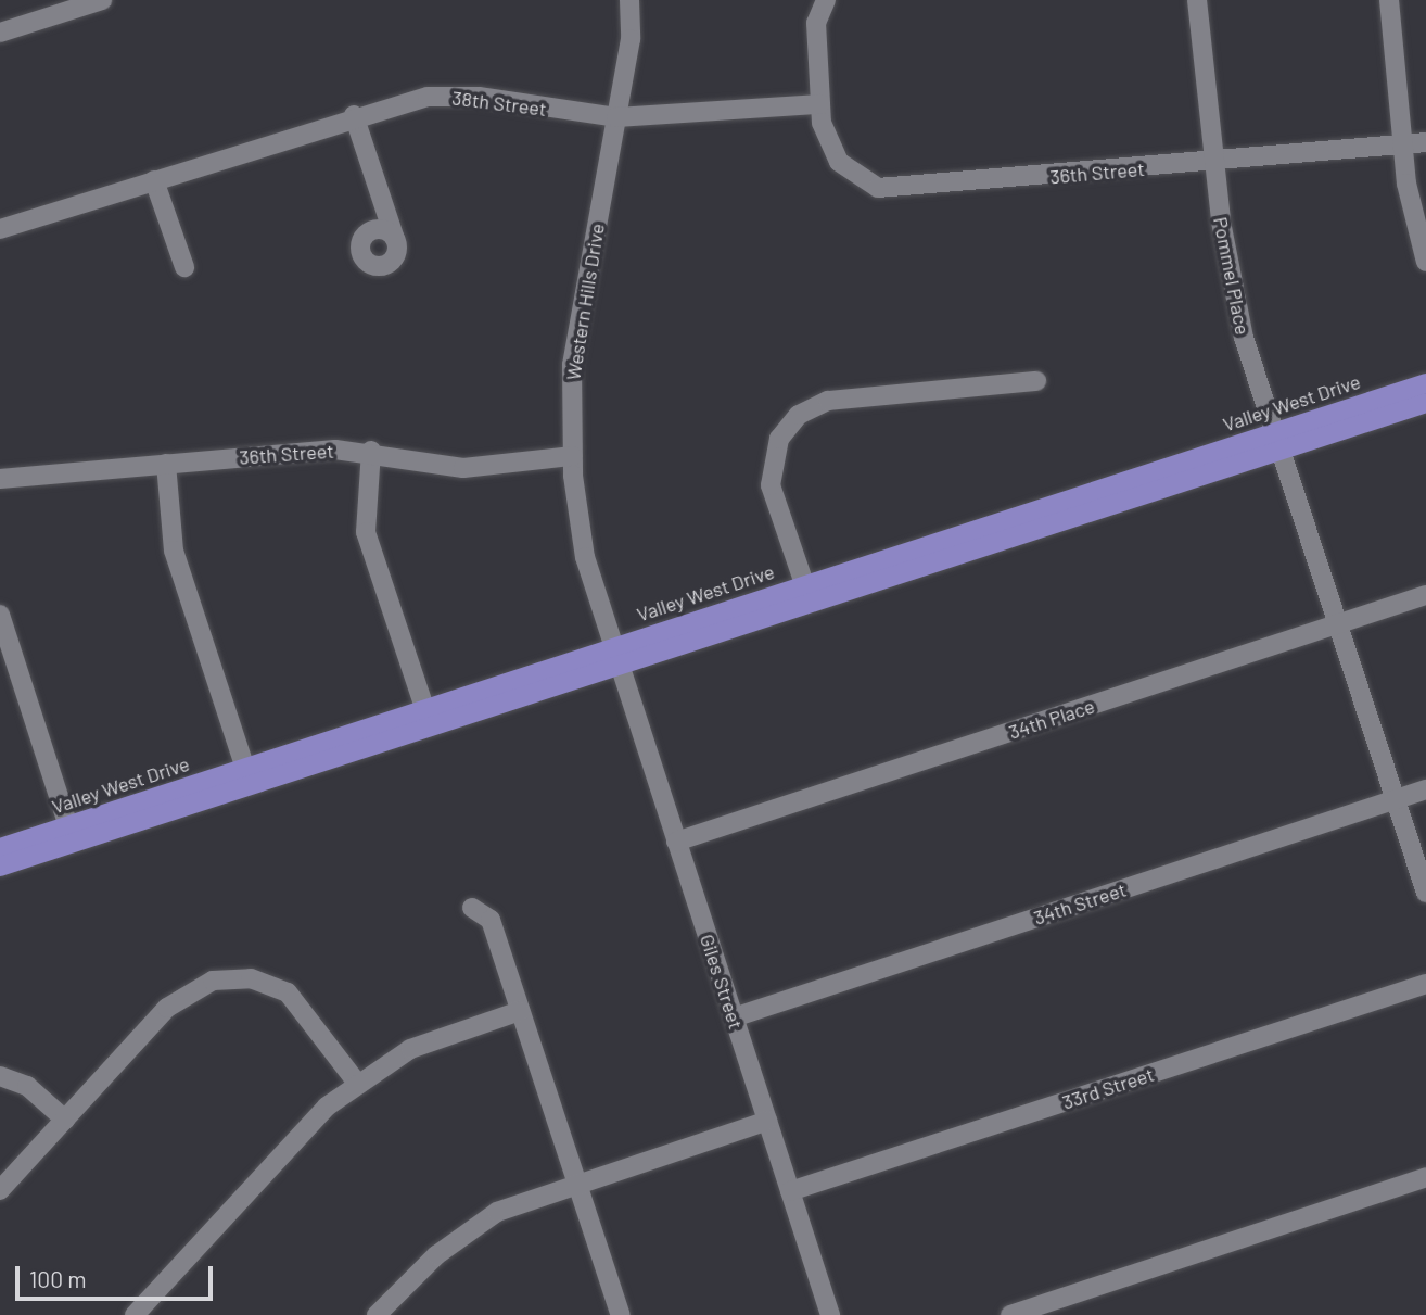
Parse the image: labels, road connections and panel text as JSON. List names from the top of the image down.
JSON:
{
  "streets": {
    "main road": ["Valley West Drive"],
    "street": [
      "38th Street",
      "36th Street",
      "Pommel Place",
      "Western Hills Drive",
      "34th Place",
      "34th Street",
      "Giles Street",
      "33rd Street"
    ]
  },
  "crossings": [
    ["38th Street", "36th Street"],
    ["38th Street", "Western Hills Drive"],
    ["36th Street", "Pommel Place"],
    ["36th Street", "Western Hills Drive"],
    ["Pommel Place", "Valley West Drive"],
    ["Pommel Place", "34th Place"],
    ["Pommel Place", "34th Street"],
    ["Western Hills Drive", "Valley West Drive"],
    ["Western Hills Drive", "Giles Street"],
    ["Valley West Drive", "Giles Street"],
    ["34th Place", "Giles Street"],
    ["34th Street", "Giles Street"],
    ["Giles Street", "33rd Street"]
  ],
  "scale_bar": "100 m"
}
